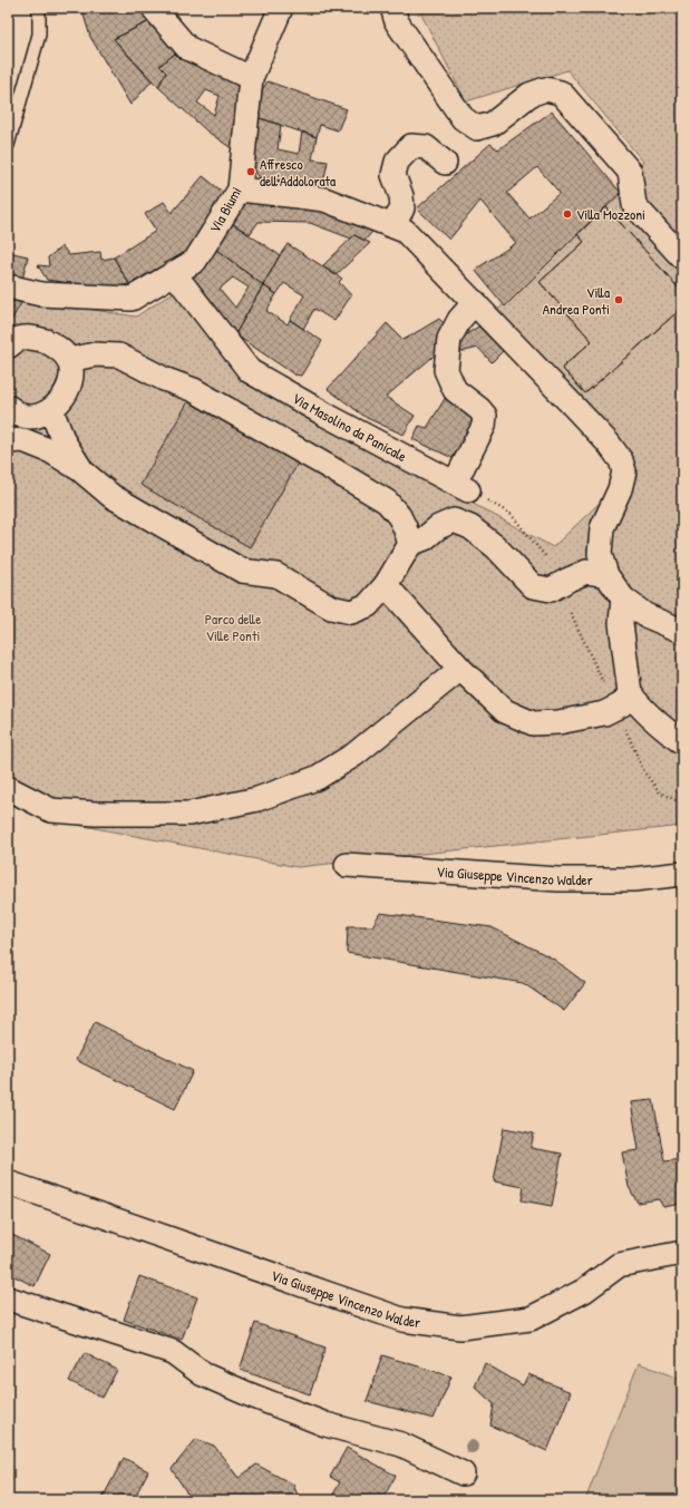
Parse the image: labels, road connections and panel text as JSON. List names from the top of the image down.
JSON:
{
  "streets": {
    "street": ["Via Biumi", "Via Masolino da Panicale", "Via Giuseppe Vincenzo Walder"]
  },
  "crossings": [
    ["Via Biumi", "Via Masolino da Panicale"]
  ],
  "parks": ["Parco delle Ville Ponti"],
  "places": ["Affresco dell'Addolorata", "Villa Mozzoni", "Villa Andrea Ponti"]
}
